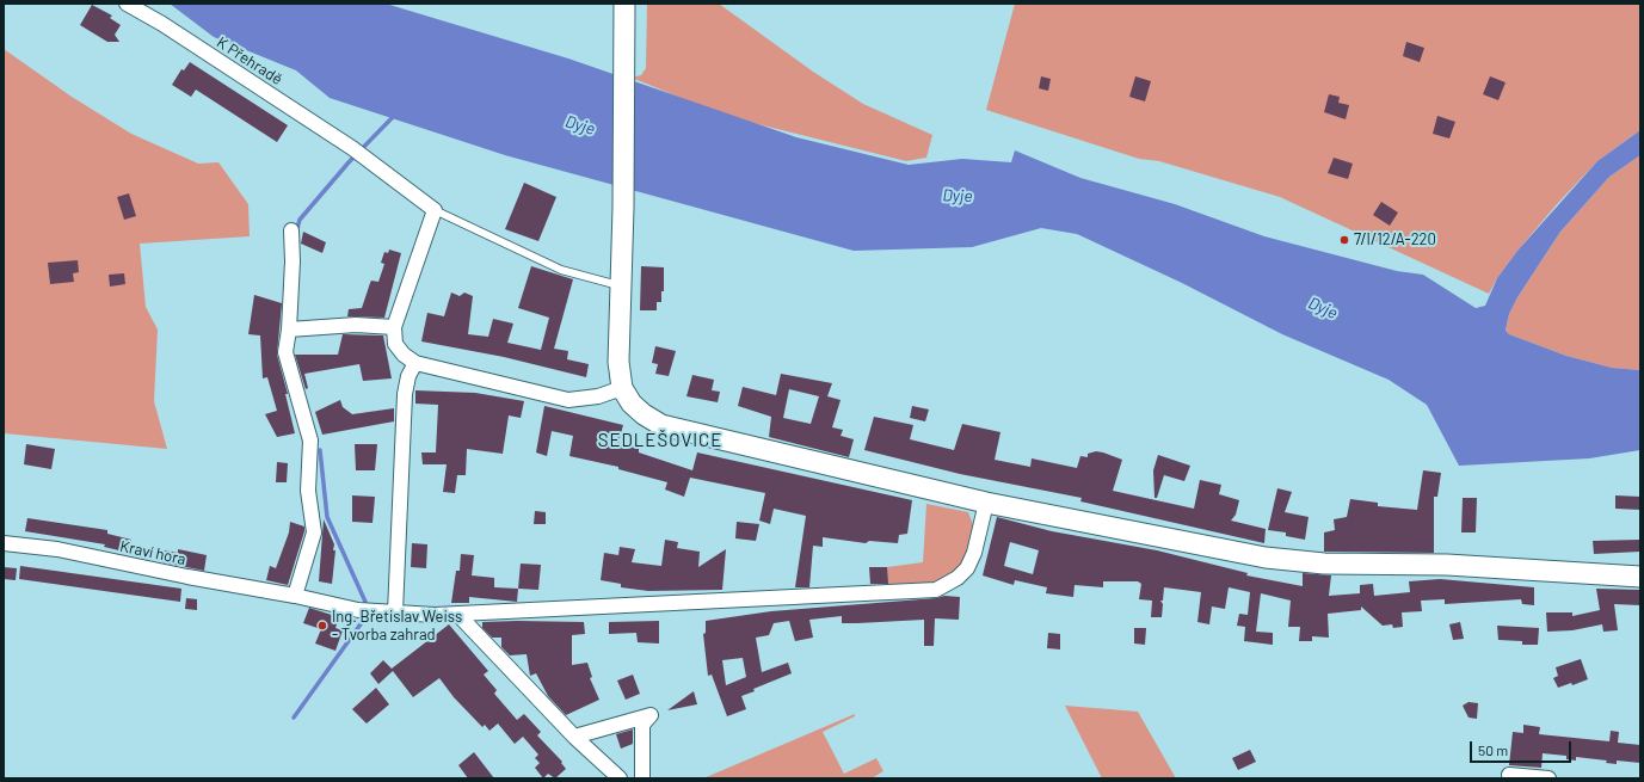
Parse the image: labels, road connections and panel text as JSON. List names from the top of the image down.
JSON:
{
  "streets": {
    "street": ["K Přehradě", "Kraví hora"]
  },
  "districts": ["SEDLEŠOVICE"],
  "water": ["Dyje"],
  "places": ["7/I/12/A-220", "Ing. Břetislav Weiss - Tvorba zahrad"],
  "scale_bar": "50 m"
}
